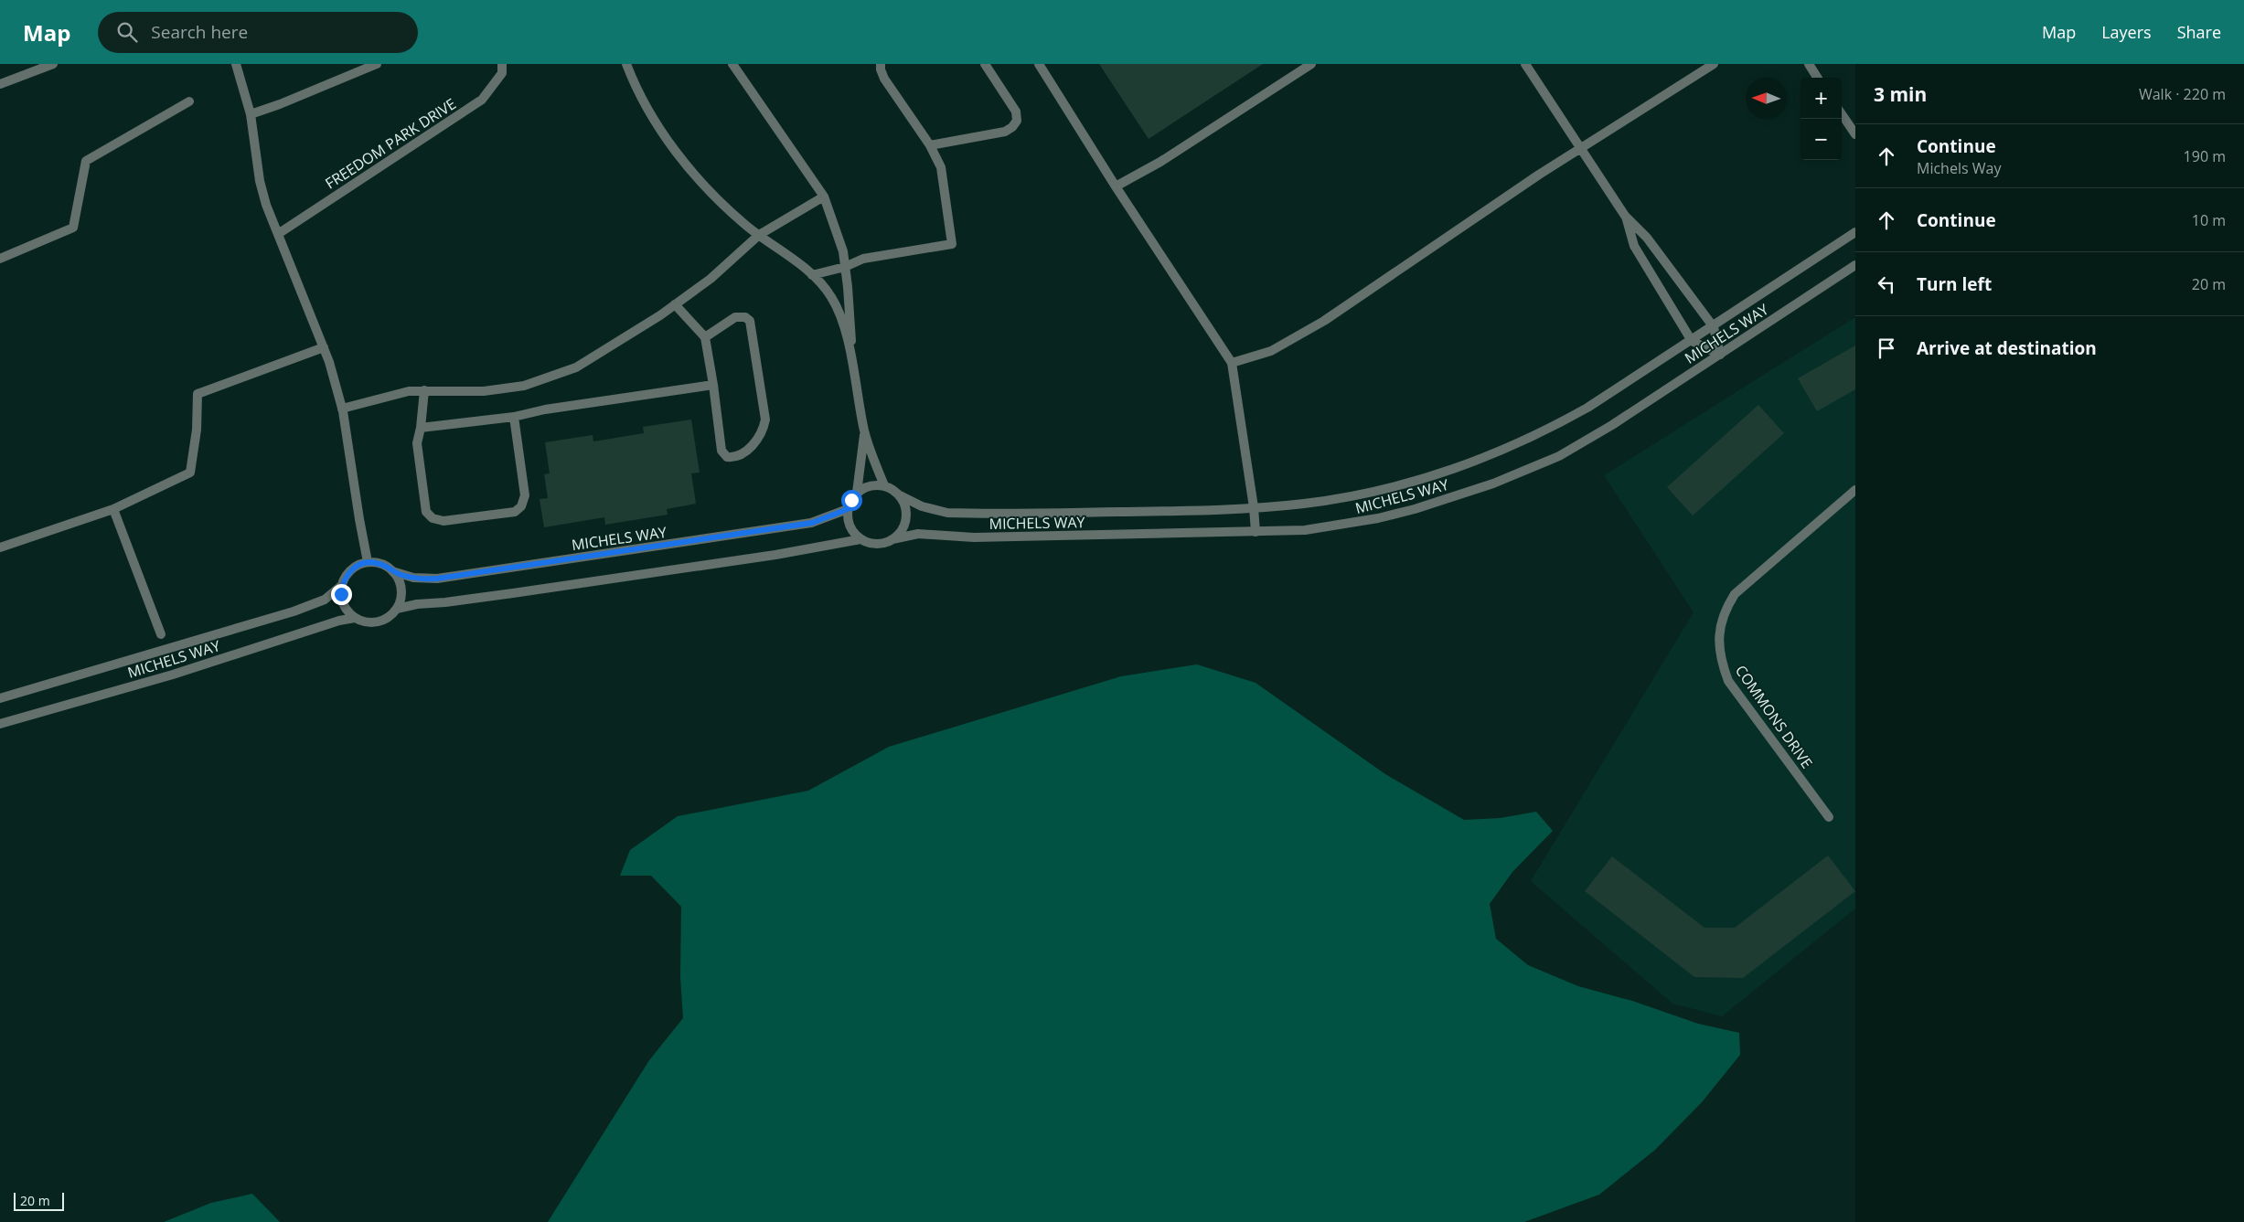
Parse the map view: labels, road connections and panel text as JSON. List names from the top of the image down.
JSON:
{
  "streets": {
    "street": ["FREEDOM PARK DRIVE", "MICHELS WAY", "COMMONS DRIVE"]
  },
  "scale_bar": "20 m",
  "north": "left",
  "page": {
    "header": "Map",
    "search": "Search here",
    "nav": ["Map", "Layers", "Share"],
    "heading": ["3 min", "Walk · 220 m"],
    "map_buttons": ["+", "−"],
    "list": [
      ["Continue", "Michels Way", "190 m"],
      ["Continue", "10 m"],
      ["Turn left", "20 m"],
      "Arrive at destination"
    ],
    "scale": "20 m"
  }
}
